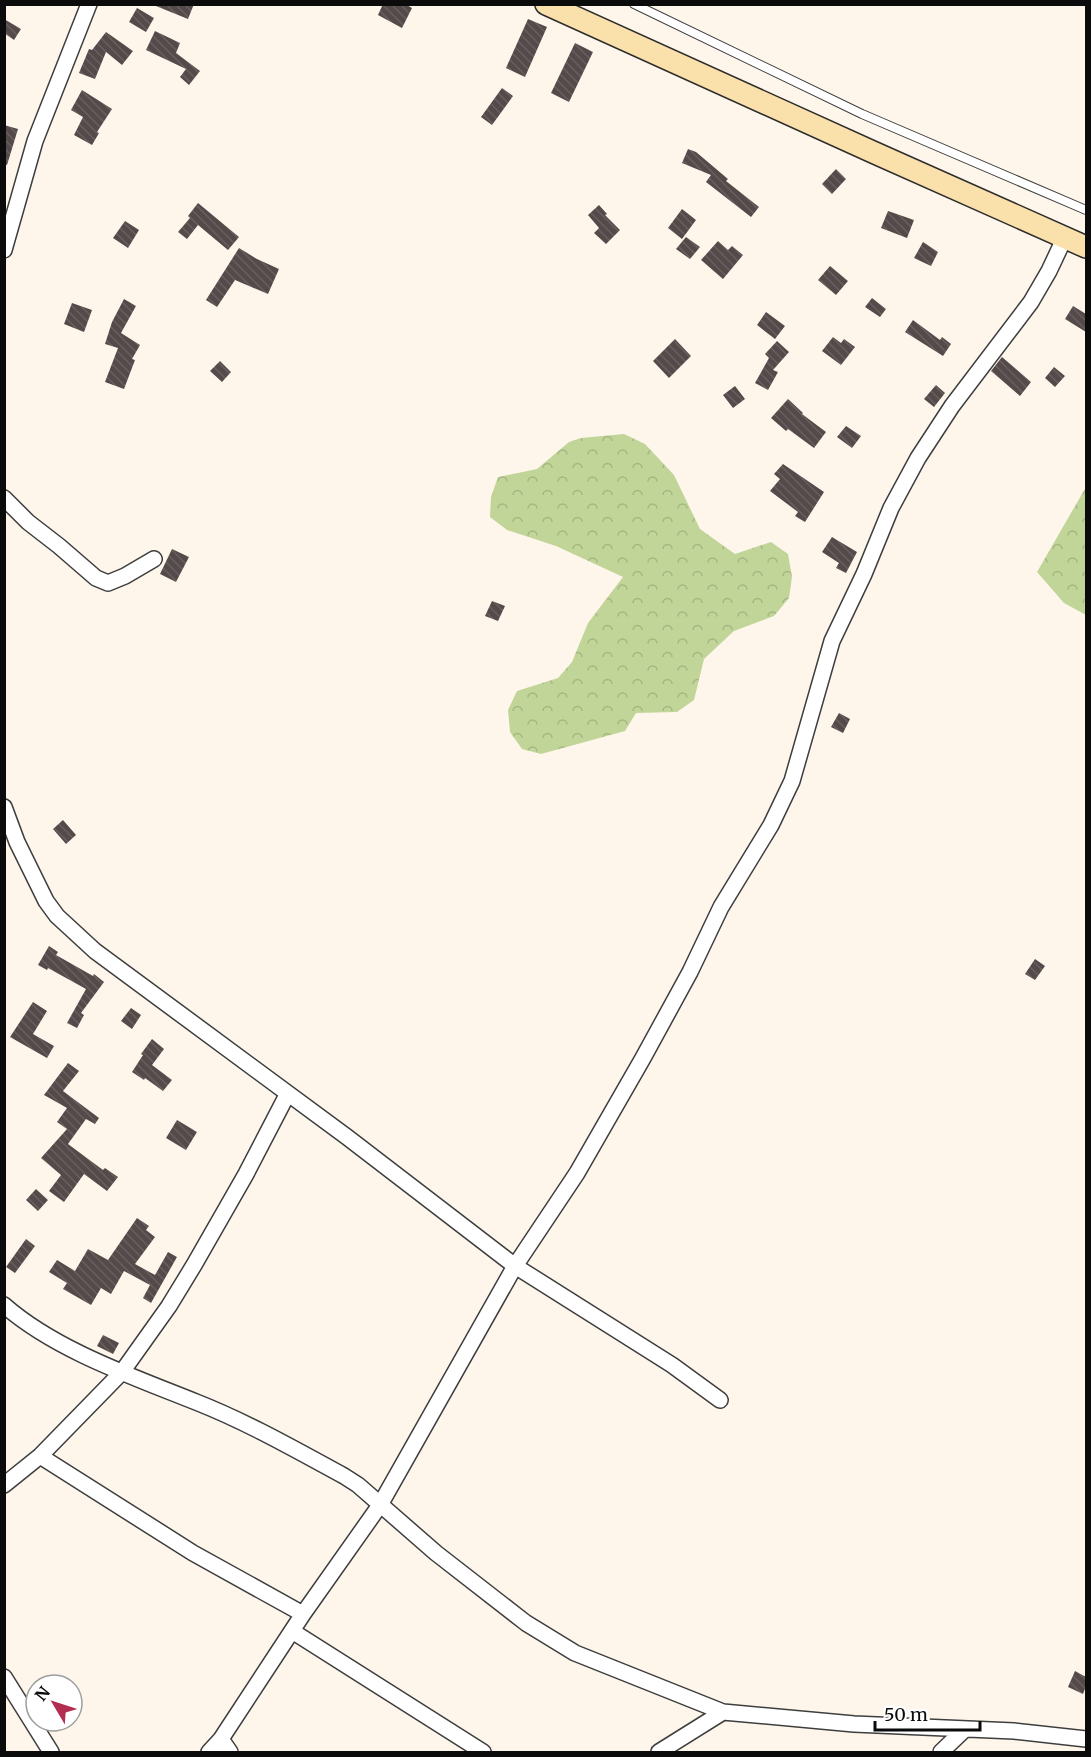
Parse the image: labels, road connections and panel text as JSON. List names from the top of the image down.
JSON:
{
  "scale_bar": "50 m",
  "north": "top left"
}
